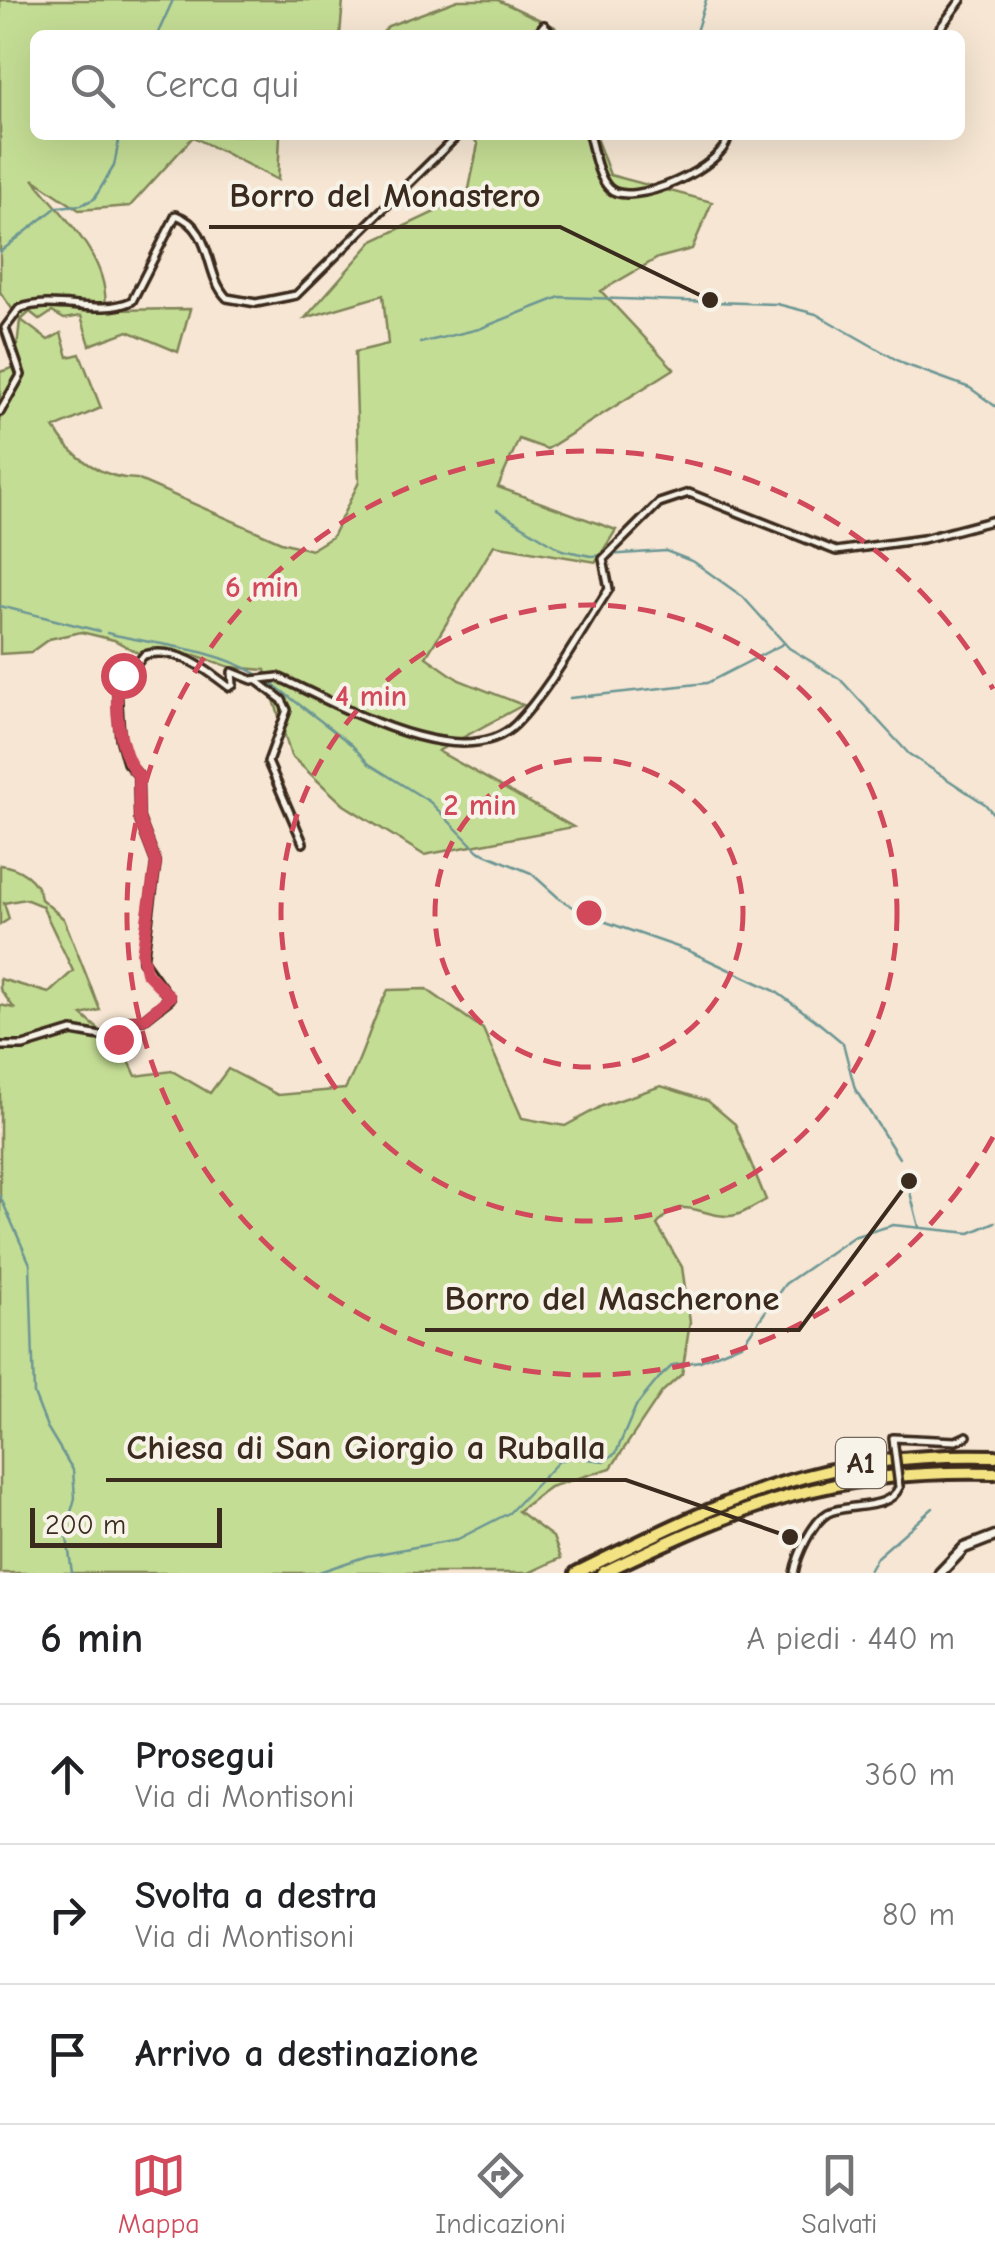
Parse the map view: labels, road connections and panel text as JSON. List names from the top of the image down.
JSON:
{
  "streets": {
    "highway": ["A1"]
  },
  "places": ["Borro del Monastero", "Borro del Mascherone", "Chiesa di San Giorgio a Ruballa"],
  "scale_bar": "200 m",
  "page": {
    "search": "Cerca qui",
    "scale": "200 m",
    "heading": ["6 min", "A piedi · 440 m"],
    "list": [
      ["Prosegui", "Via di Montisoni", "360 m"],
      ["Svolta a destra", "Via di Montisoni", "80 m"],
      "Arrivo a destinazione"
    ],
    "nav": ["Mappa", "Indicazioni", "Salvati"]
  },
  "rings": ["6 min", "4 min", "2 min"]
}
